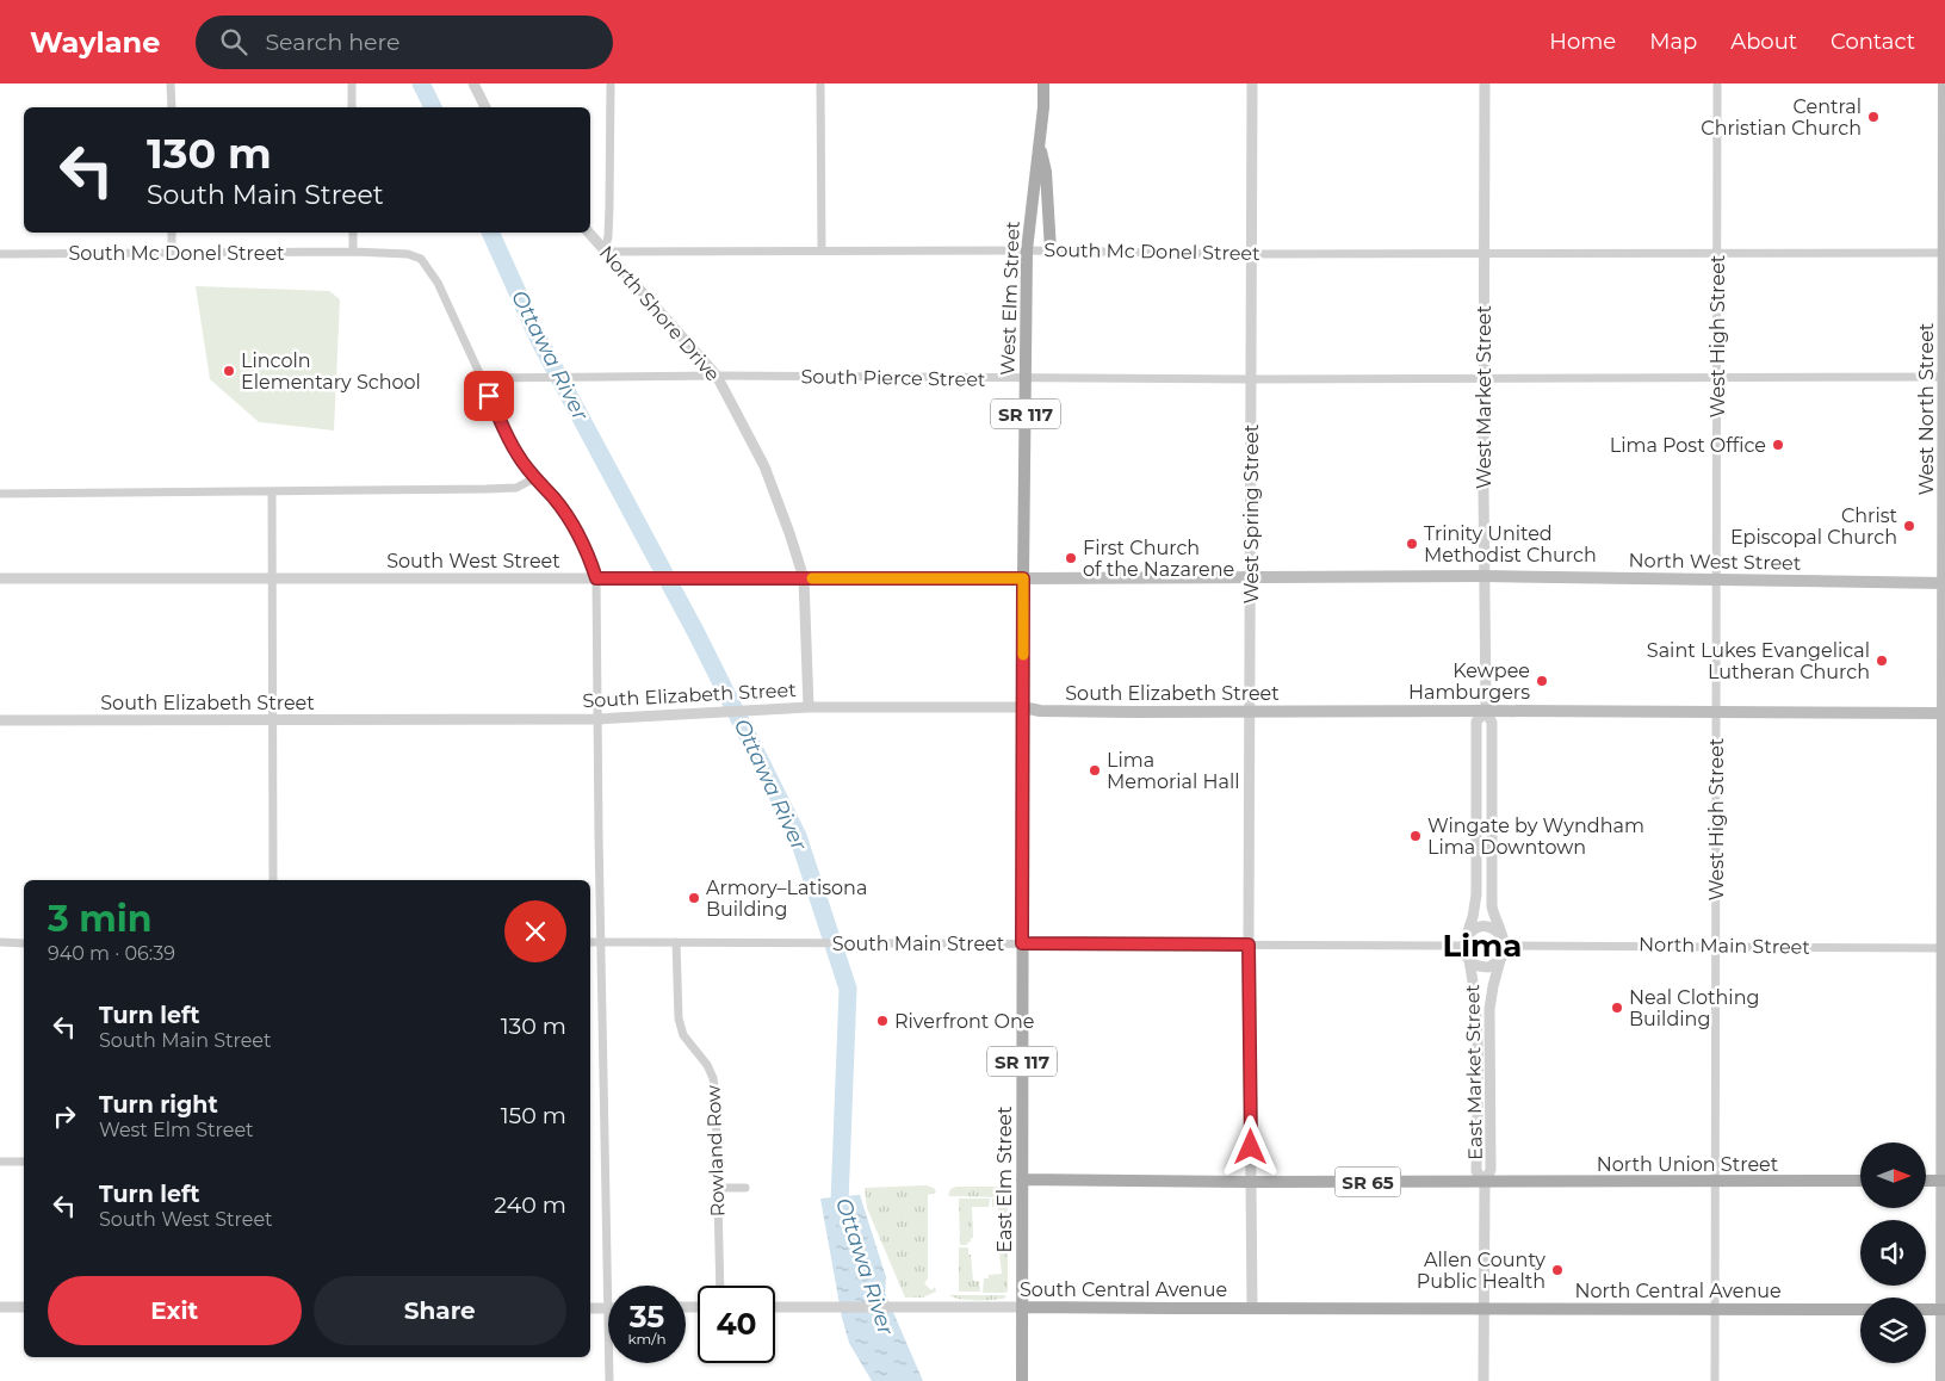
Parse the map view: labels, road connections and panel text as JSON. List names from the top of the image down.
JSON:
{
  "streets": {
    "main road": [
      "West Elm Street",
      "West North Street",
      "SR 117",
      "South West Street",
      "North West Street",
      "South Elizabeth Street",
      "North Union Street",
      "East Elm Street",
      "SR 65",
      "South Central Avenue",
      "North Central Avenue"
    ],
    "street": [
      "South Mc Donel Street",
      "North Shore Drive",
      "West High Street",
      "South Pierce Street",
      "West Market Street",
      "West Spring Street",
      "South Main Street",
      "North Main Street",
      "East Market Street",
      "Rowland Row"
    ]
  },
  "crossings": [
    ["South Mc Donel Street", "West Elm Street"],
    ["South Mc Donel Street", "North Shore Drive"],
    ["South Mc Donel Street", "West High Street"],
    ["South Mc Donel Street", "South Pierce Street"],
    ["South Mc Donel Street", "West Market Street"],
    ["South Mc Donel Street", "West North Street"],
    ["South Mc Donel Street", "West Spring Street"],
    ["West Elm Street", "South Pierce Street"],
    ["West Elm Street", "South West Street"],
    ["West Elm Street", "South Elizabeth Street"],
    ["West Elm Street", "South Main Street"],
    ["West Elm Street", "East Elm Street"],
    ["North Shore Drive", "South Pierce Street"],
    ["North Shore Drive", "South West Street"],
    ["North Shore Drive", "South Elizabeth Street"],
    ["West High Street", "South Pierce Street"],
    ["West High Street", "North West Street"],
    ["West High Street", "South Elizabeth Street"],
    ["West High Street", "North Main Street"],
    ["West High Street", "North Union Street"],
    ["West High Street", "North Central Avenue"],
    ["South Pierce Street", "West Market Street"],
    ["South Pierce Street", "West North Street"],
    ["South Pierce Street", "West Spring Street"],
    ["West Market Street", "South West Street"],
    ["West Market Street", "North West Street"],
    ["West Market Street", "South Elizabeth Street"],
    ["West Market Street", "South Main Street"],
    ["West Market Street", "North Main Street"],
    ["West Market Street", "East Market Street"],
    ["West North Street", "North West Street"],
    ["West North Street", "South Elizabeth Street"],
    ["West North Street", "North Main Street"],
    ["West Spring Street", "South West Street"],
    ["West Spring Street", "South Elizabeth Street"],
    ["West Spring Street", "South Main Street"],
    ["West Spring Street", "SR 65"],
    ["West Spring Street", "South Central Avenue"],
    ["South West Street", "North West Street"],
    ["South Main Street", "North Main Street"],
    ["South Main Street", "East Market Street"],
    ["South Main Street", "Rowland Row"],
    ["South Main Street", "East Elm Street"],
    ["North Main Street", "East Market Street"],
    ["East Market Street", "North Union Street"],
    ["East Market Street", "SR 65"],
    ["East Market Street", "South Central Avenue"],
    ["East Market Street", "North Central Avenue"],
    ["North Union Street", "SR 65"],
    ["East Elm Street", "SR 65"],
    ["East Elm Street", "South Central Avenue"],
    ["South Central Avenue", "North Central Avenue"]
  ],
  "districts": ["Lima"],
  "water": ["Ottawa River"],
  "places": [
    "Central Christian Church",
    "Lincoln Elementary School",
    "Lima Post Office",
    "Christ Episcopal Church",
    "Trinity United Methodist Church",
    "First Church of the Nazarene",
    "Saint Lukes Evangelical Lutheran Church",
    "Kewpee Hamburgers",
    "Lima Memorial Hall",
    "Wingate by Wyndham Lima Downtown",
    "Armory–Latisona Building",
    "Neal Clothing Building",
    "Riverfront One",
    "Allen County Public Health"
  ],
  "north": "right",
  "page": {
    "header": "Waylane",
    "search": "Search here",
    "nav": [
      "Home",
      "Map",
      "About",
      "Contact"
    ],
    "turn": ["130 m", "South Main Street"],
    "heading": ["3 min", "940 m · 06:39"],
    "list": [
      {
        "name": "Turn left",
        "note": "South Main Street",
        "value": "130 m"
      },
      {
        "name": "Turn right",
        "note": "West Elm Street",
        "value": "150 m"
      },
      {
        "name": "Turn left",
        "note": "South West Street",
        "value": "240 m"
      }
    ],
    "buttons": ["Exit", "Share"],
    "speed": "35 km/h",
    "limit": "40"
  }
}
